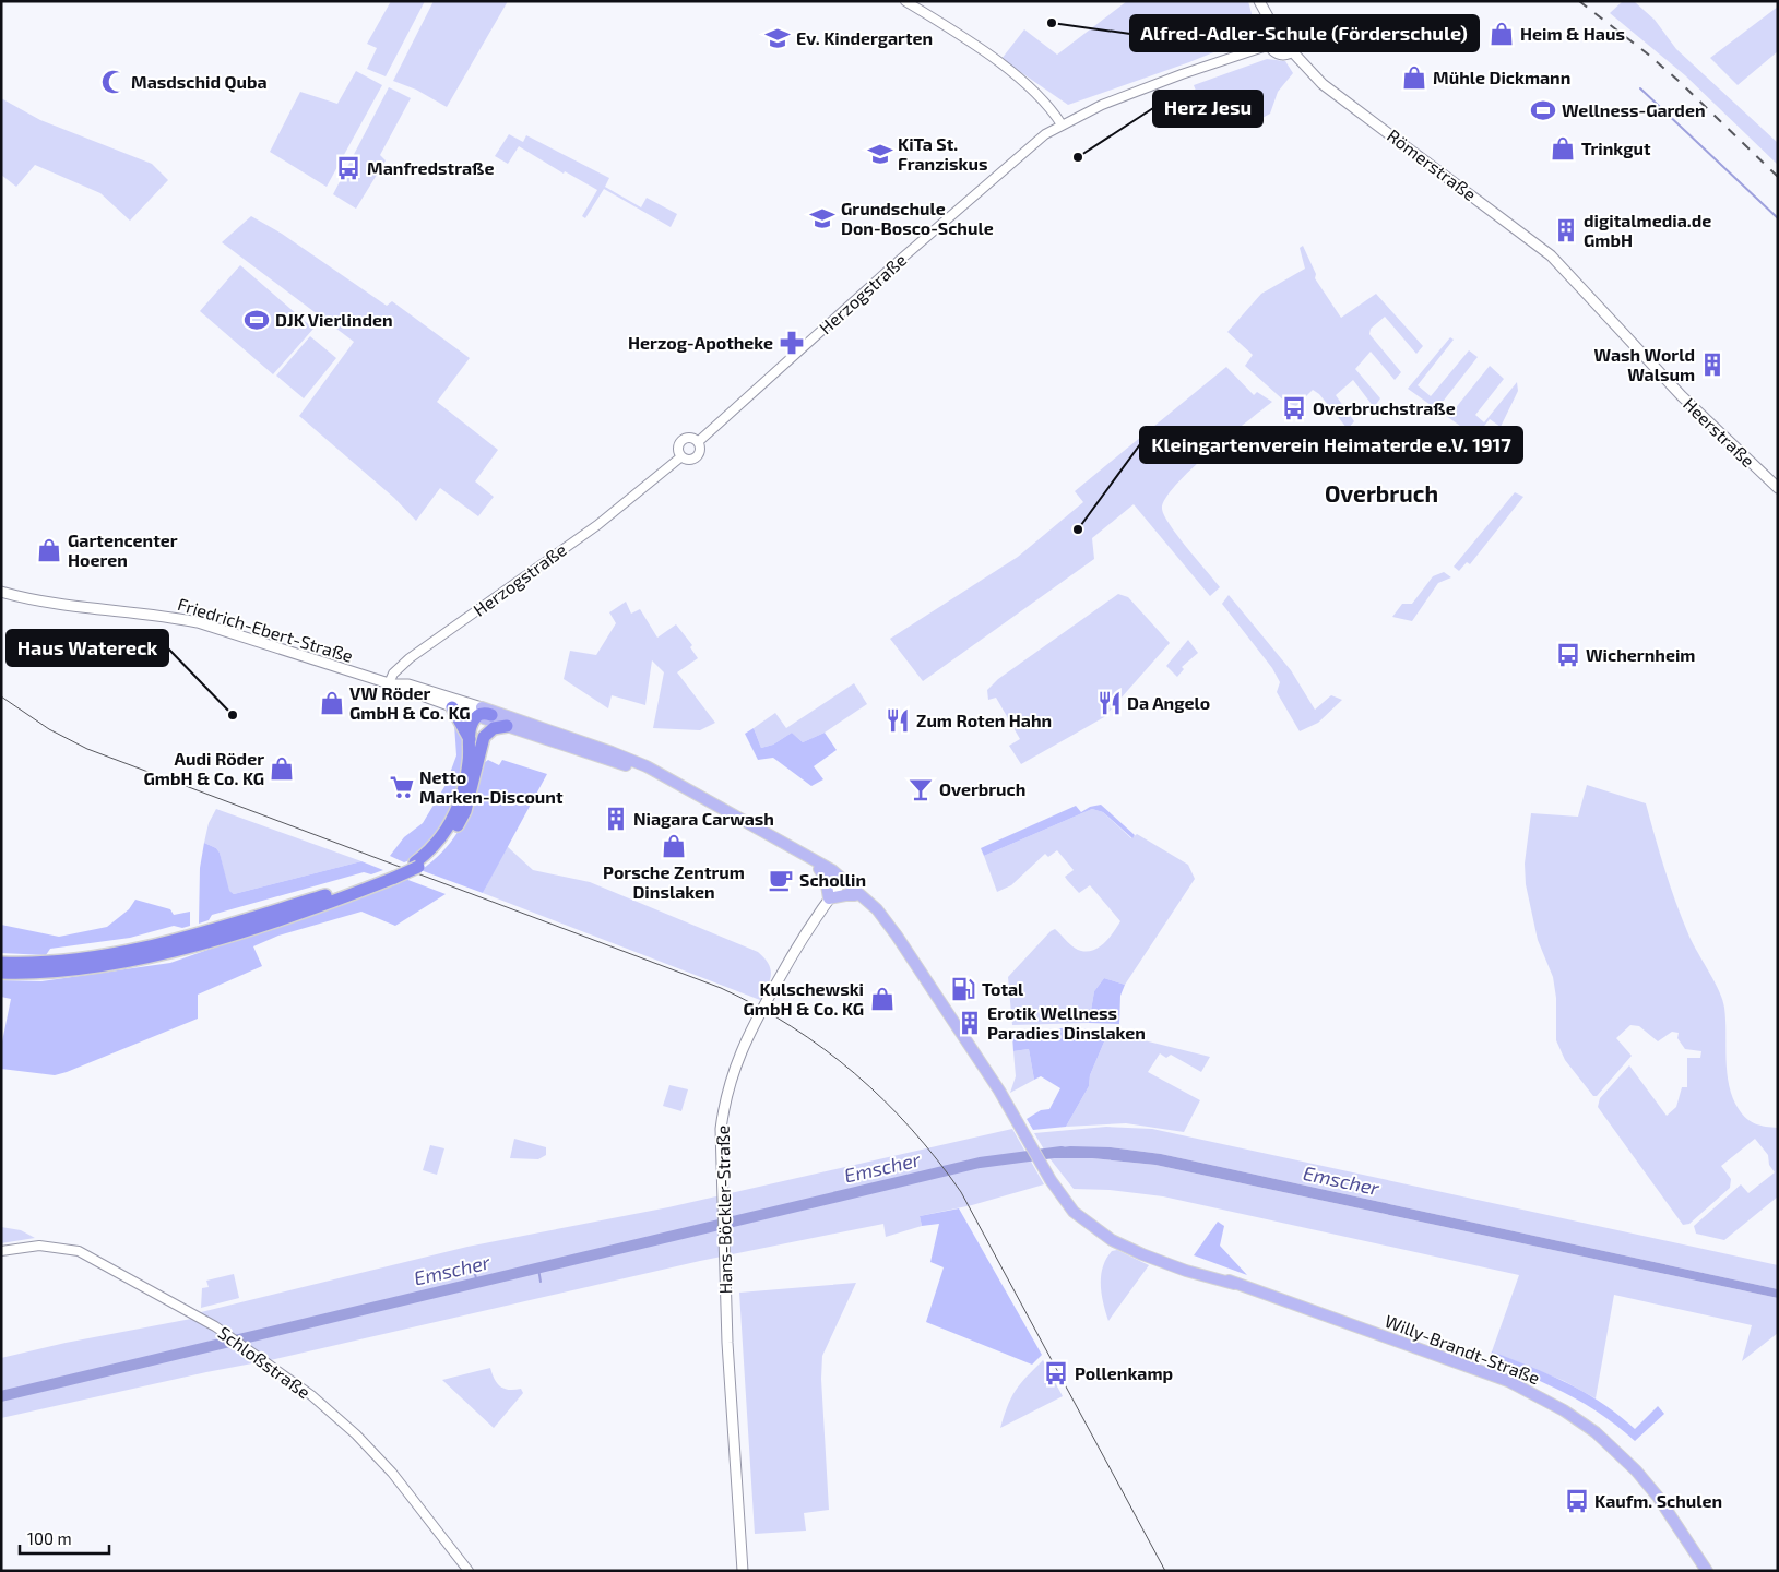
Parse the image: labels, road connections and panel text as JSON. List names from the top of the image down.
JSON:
{
  "streets": {
    "main road": [
      "Römerstraße",
      "Heerstraße",
      "Friedrich-Ebert-Straße",
      "Hans-Böckler-Straße",
      "Willy-Brandt-Straße"
    ],
    "street": ["Herzogstraße", "Schloßstraße"]
  },
  "crossings": [
    ["Römerstraße", "Herzogstraße"],
    ["Römerstraße", "Heerstraße"],
    ["Herzogstraße", "Friedrich-Ebert-Straße"],
    ["Friedrich-Ebert-Straße", "Willy-Brandt-Straße"],
    ["Hans-Böckler-Straße", "Willy-Brandt-Straße"]
  ],
  "districts": ["Overbruch"],
  "water": ["Emscher"],
  "places": {
    "other": [
      "Alfred-Adler-Schule (Förderschule)",
      "Herz Jesu",
      "Kleingartenverein Heimaterde e.V. 1917",
      "Haus Watereck"
    ],
    "shop": [
      "Heim & Haus",
      "Mühle Dickmann",
      "Trinkgut",
      "Gartencenter Hoeren",
      "VW Röder GmbH & Co. KG",
      "Audi Röder GmbH & Co. KG",
      "Porsche Zentrum Dinslaken",
      "Kulschewski GmbH & Co. KG"
    ],
    "school or university": ["Ev. Kindergarten", "KiTa St. Franziskus", "Grundschule Don-Bosco-Schule"],
    "mosque": ["Masdschid Quba"],
    "sports": ["Wellness-Garden", "DJK Vierlinden"],
    "bus stop": [
      "Manfredstraße",
      "Overbruchstraße",
      "Wichernheim",
      "Pollenkamp",
      "Kaufm. Schulen"
    ],
    "building": [
      "digitalmedia.de GmbH",
      "Wash World Walsum",
      "Niagara Carwash",
      "Erotik Wellness Paradies Dinslaken"
    ],
    "pharmacy": ["Herzog-Apotheke"],
    "restaurant": ["Da Angelo", "Zum Roten Hahn"],
    "supermarket": ["Netto Marken-Discount"],
    "bar": ["Overbruch"],
    "cafe": ["Schollin"],
    "fuel station": ["Total"]
  },
  "scale_bar": "100 m"
}
